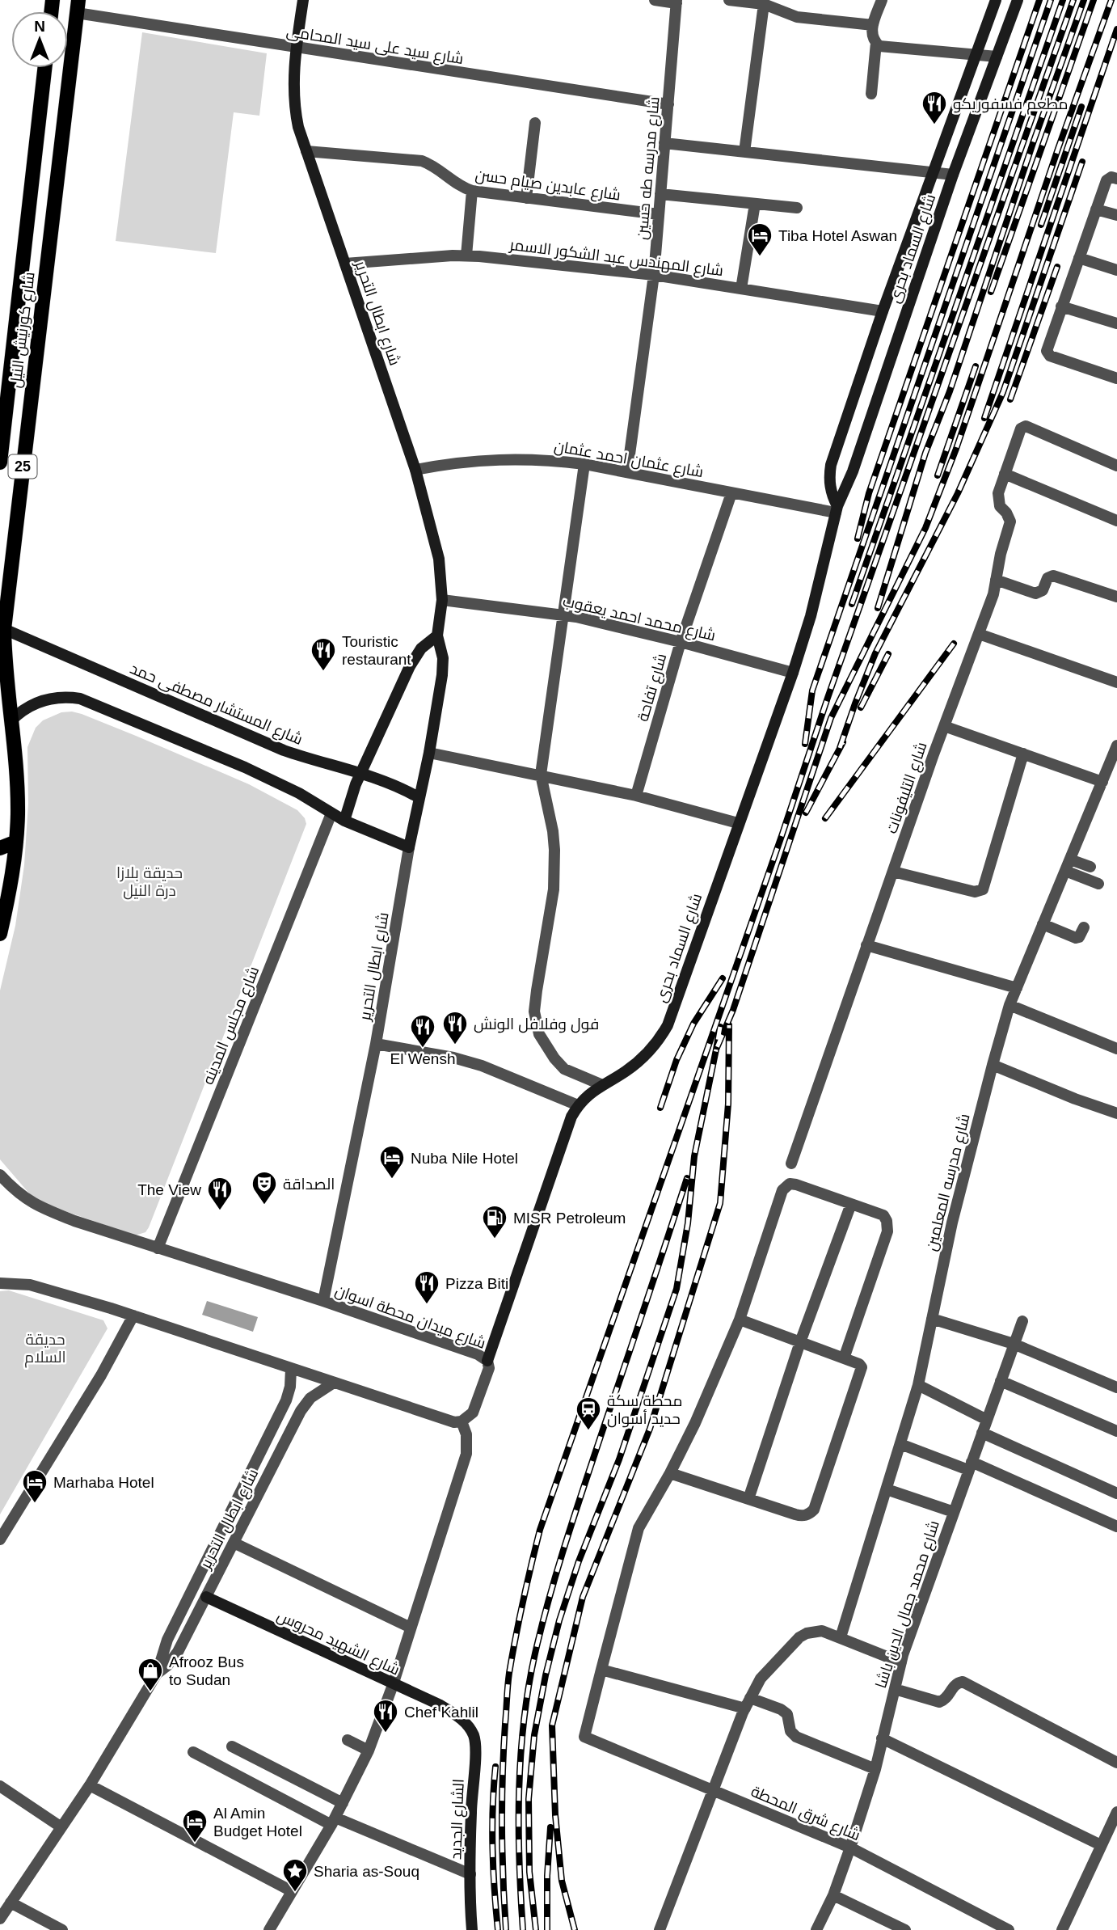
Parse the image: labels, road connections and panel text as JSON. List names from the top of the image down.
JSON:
{
  "streets": {
    "main road": ["شارع كورنيش النيل", "25"],
    "street": [
      "شارع سيد على سيد المحامى",
      "شارع مدرسه طه حسين",
      "شارع عابدين صيام حسن",
      "شارع السماد بحرى",
      "شارع المهندس عبد الشكور الاسمر",
      "شارع ابطال التحرير",
      "شارع عثمان احمد عثمان",
      "شارع محمد احمد يعقوب",
      "شارع تفاحة",
      "شارع المستشار مصطفى حمد",
      "شارع التليفونات",
      "شارع مجلس المدينه",
      "شارع مدرسه المعلمين",
      "شارع ميدان محطة اسوان",
      "شارع محمد جمال الدين باشا",
      "شارع الشهيد محروس",
      "شارع شرق المحطة",
      "الشارع الجديد"
    ]
  },
  "crossings": [
    ["شارع سيد على سيد المحامى", "شارع مدرسه طه حسين"],
    ["شارع سيد على سيد المحامى", "شارع ابطال التحرير"],
    ["شارع سيد على سيد المحامى", "شارع كورنيش النيل"],
    ["شارع مدرسه طه حسين", "شارع عابدين صيام حسن"],
    ["شارع مدرسه طه حسين", "شارع المهندس عبد الشكور الاسمر"],
    ["شارع مدرسه طه حسين", "شارع عثمان احمد عثمان"],
    ["شارع عابدين صيام حسن", "شارع ابطال التحرير"],
    ["شارع السماد بحرى", "شارع المهندس عبد الشكور الاسمر"],
    ["شارع السماد بحرى", "شارع عثمان احمد عثمان"],
    ["شارع السماد بحرى", "شارع محمد احمد يعقوب"],
    ["شارع السماد بحرى", "شارع ميدان محطة اسوان"],
    ["شارع المهندس عبد الشكور الاسمر", "شارع ابطال التحرير"],
    ["شارع ابطال التحرير", "شارع عثمان احمد عثمان"],
    ["شارع ابطال التحرير", "شارع محمد احمد يعقوب"],
    ["شارع ابطال التحرير", "شارع المستشار مصطفى حمد"],
    ["شارع ابطال التحرير", "شارع ميدان محطة اسوان"],
    ["شارع ابطال التحرير", "شارع الشهيد محروس"],
    ["شارع كورنيش النيل", "شارع المستشار مصطفى حمد"],
    ["شارع عثمان احمد عثمان", "شارع تفاحة"],
    ["شارع محمد احمد يعقوب", "شارع تفاحة"],
    ["شارع مجلس المدينه", "شارع ميدان محطة اسوان"],
    ["شارع محمد جمال الدين باشا", "شارع شرق المحطة"],
    ["شارع الشهيد محروس", "الشارع الجديد"]
  ],
  "parks": ["حديقة بلازا درة النيل", "حديقة السلام"],
  "places": {
    "restaurant": [
      "مطعم فسفوريكو",
      "Touristic restaurant",
      "فول وفلافل الونش",
      "El Wensh",
      "The View",
      "Pizza Biti",
      "Chef Kahlil"
    ],
    "hotel": [
      "Tiba Hotel Aswan",
      "Nuba Nile Hotel",
      "Marhaba Hotel",
      "Al Amin Budget Hotel"
    ],
    "theatre": ["الصداقة"],
    "fuel station": ["MISR Petroleum"],
    "station": ["محطة سكة حديد أسوان"],
    "shop": ["Afrooz Bus to Sudan"],
    "place": ["Sharia as-Souq"]
  },
  "north": "top"
}
